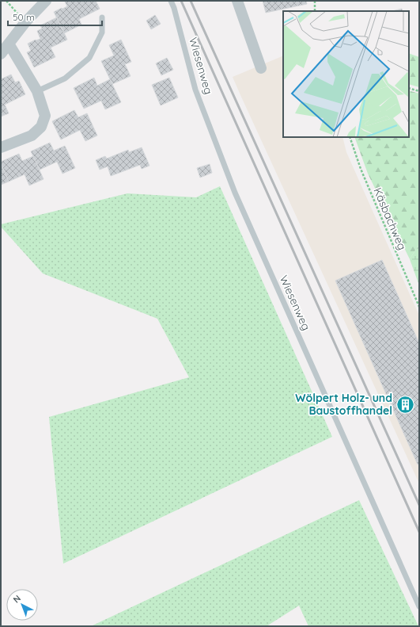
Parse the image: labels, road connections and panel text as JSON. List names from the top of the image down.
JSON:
{
  "streets": {
    "lane": ["Wiesenweg"],
    "path": ["Käsbachweg"]
  },
  "places": {
    "building": ["Wölpert Holz- und Baustoffhandel"]
  },
  "scale_bar": "50 m",
  "north": "top left"
}
